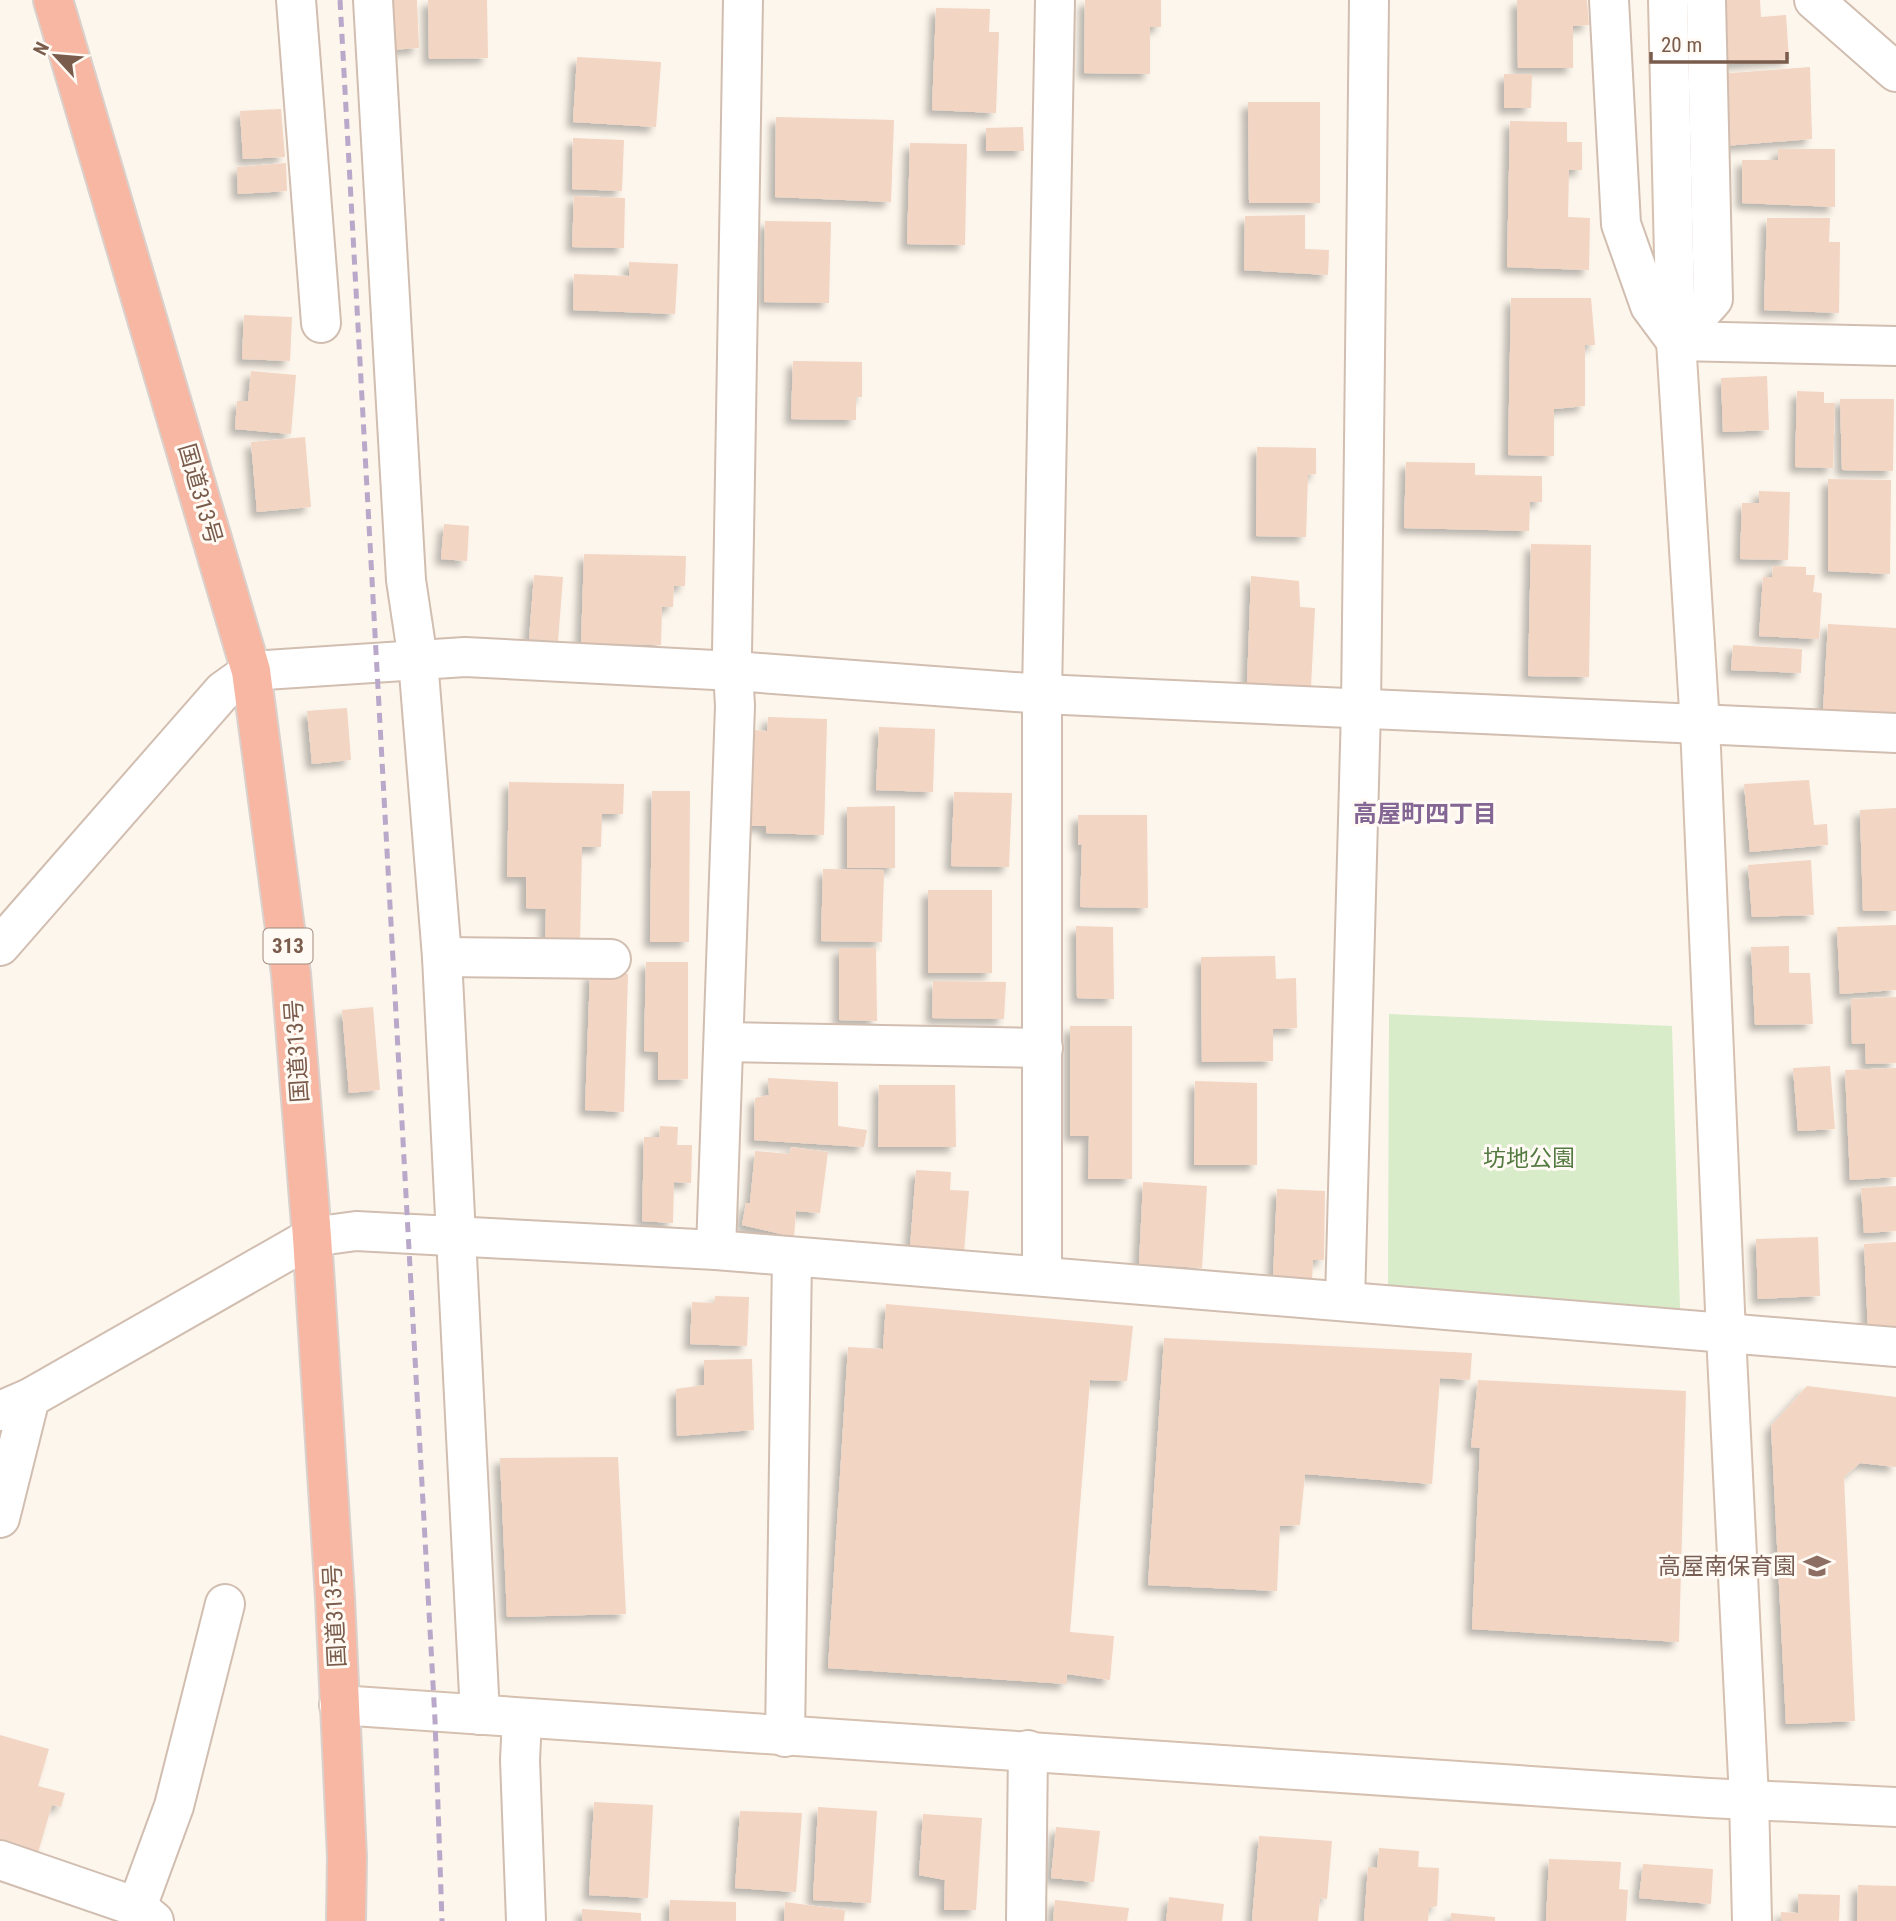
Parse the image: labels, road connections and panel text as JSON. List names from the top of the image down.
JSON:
{
  "streets": {
    "highway": ["国道313号", "313"]
  },
  "districts": ["高屋町四丁目"],
  "parks": ["坊地公園"],
  "places": {
    "school or university": ["高屋南保育園"]
  },
  "scale_bar": "20 m",
  "north": "top left"
}
